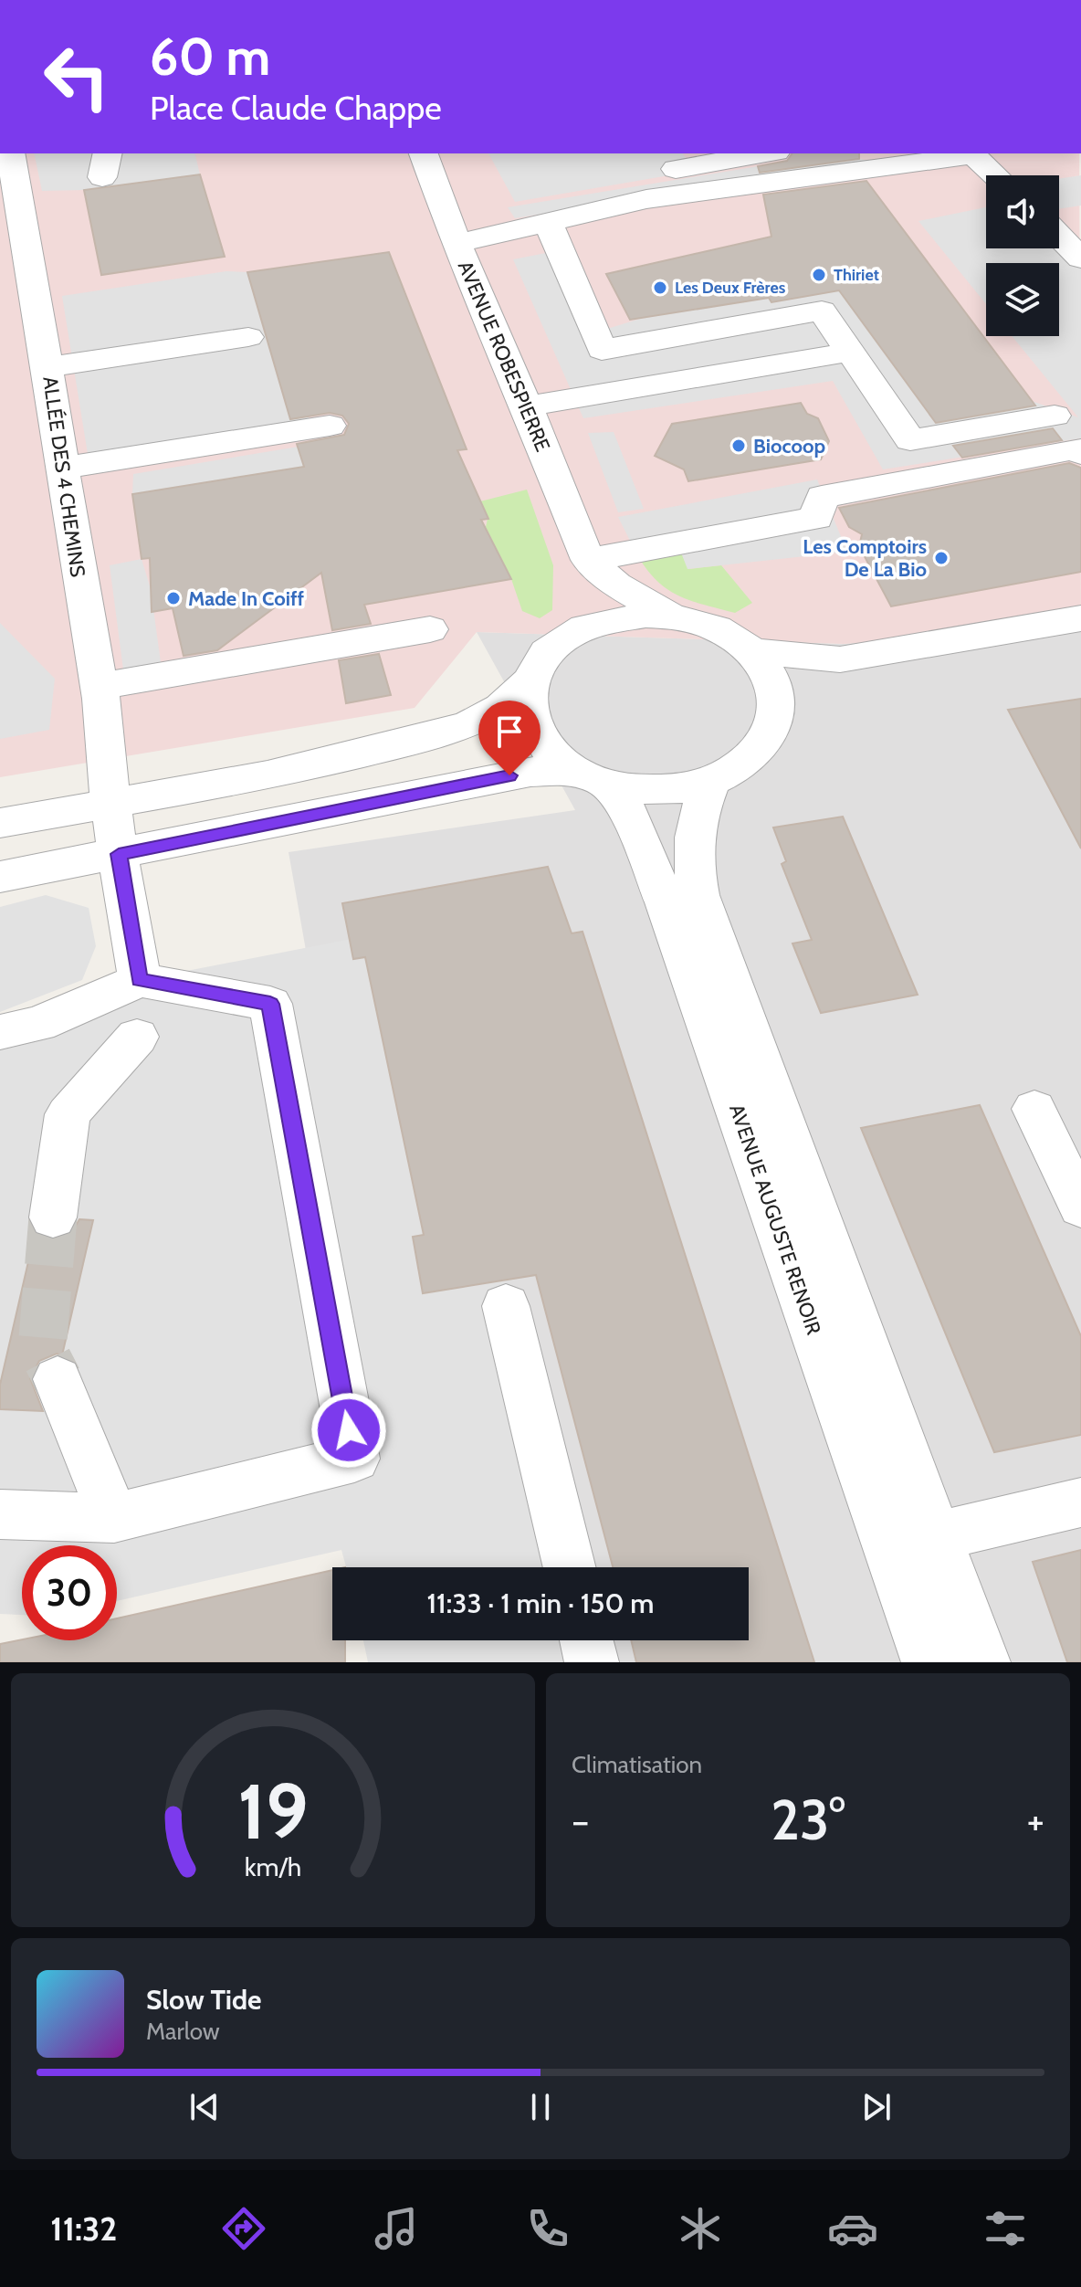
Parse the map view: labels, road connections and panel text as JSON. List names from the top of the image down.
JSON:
{
  "streets": {
    "street": ["AVENUE ROBESPIERRE", "ALLÉE DES 4 CHEMINS", "AVENUE AUGUSTE RENOIR"]
  },
  "crossings": [
    ["AVENUE ROBESPIERRE", "AVENUE AUGUSTE RENOIR"]
  ],
  "places": [
    "Thiriet",
    "Les Deux Frères",
    "Biocoop",
    "Les Comptoirs De La Bio",
    "Made In Coiff"
  ],
  "page": {
    "turn": ["60 m", "Place Claude Chappe"],
    "limit": "30",
    "trip": "11:33 · 1 min · 150 m",
    "tile": "Climatisation",
    "heat": ["−", "23°", "+"],
    "song": ["Slow Tide", "Marlow"],
    "tabs": "11:32",
    "gauge": ["19", "km/h"]
  }
}
